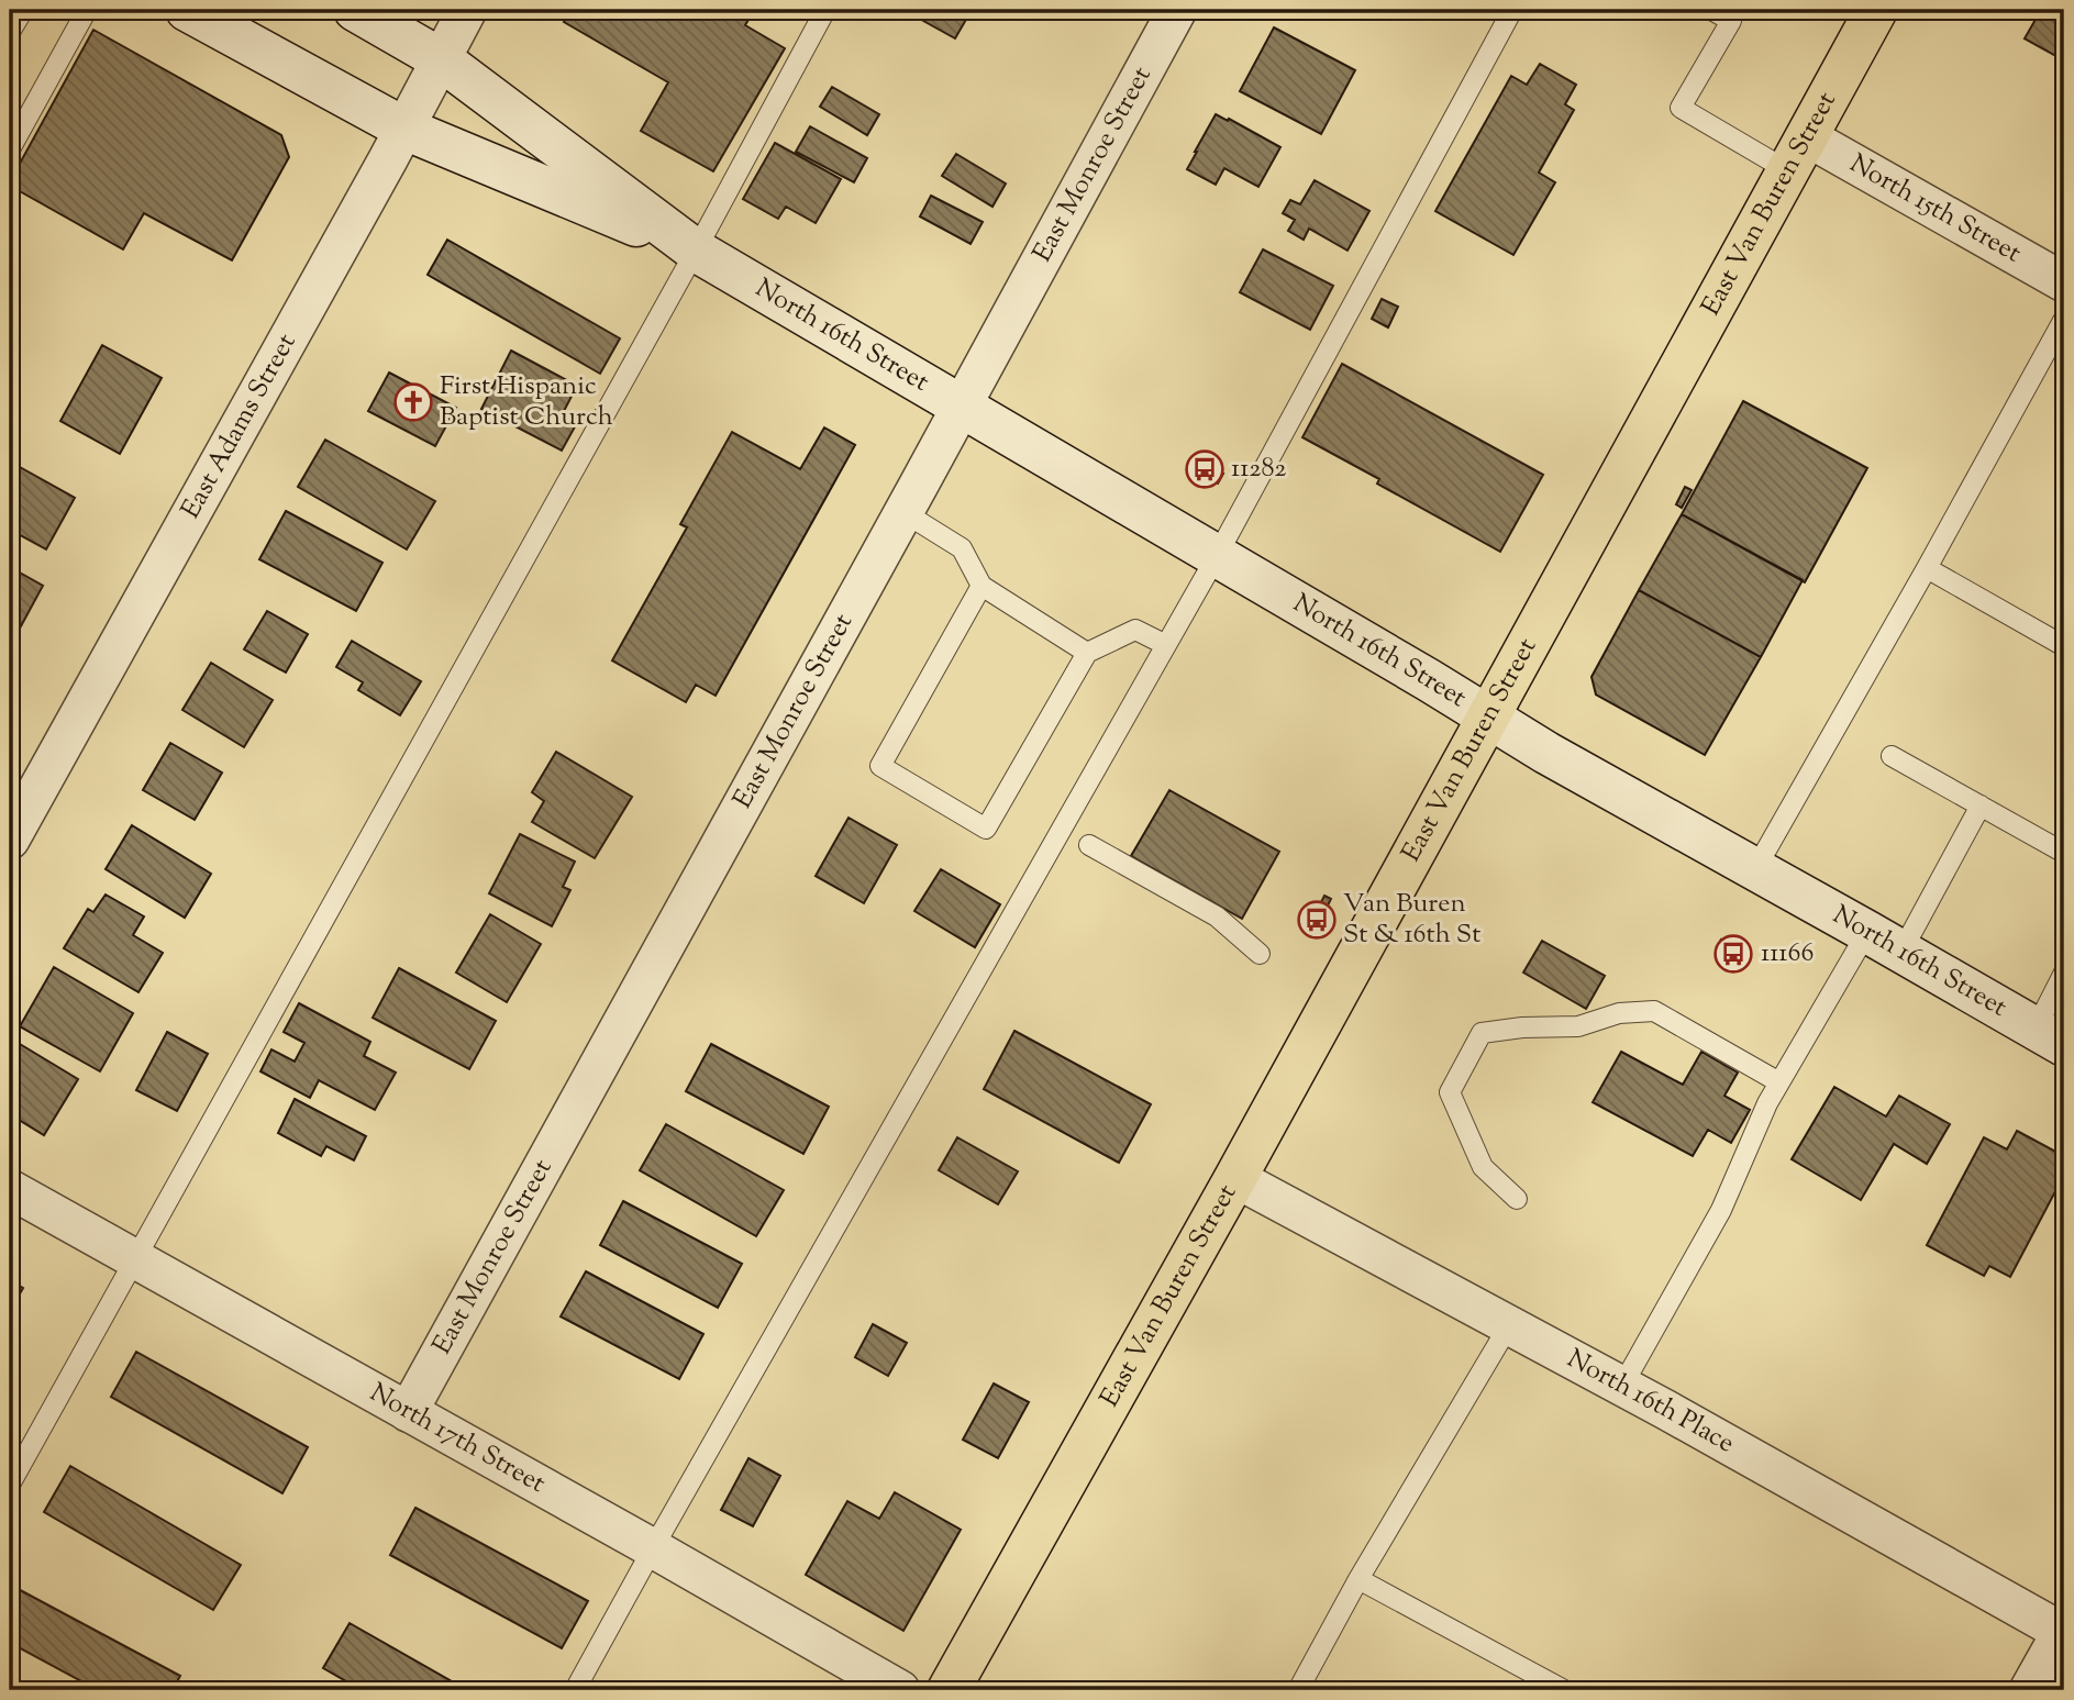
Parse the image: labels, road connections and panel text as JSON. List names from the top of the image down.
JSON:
{
  "streets": {
    "main road": ["East Van Buren Street", "North 16th Street"],
    "street": [
      "East Monroe Street",
      "North 15th Street",
      "East Adams Street",
      "North 16th Place",
      "North 17th Street"
    ]
  },
  "crossings": [
    ["East Monroe Street", "North 16th Street"],
    ["East Monroe Street", "North 17th Street"],
    ["East Van Buren Street", "North 15th Street"],
    ["East Van Buren Street", "North 16th Street"],
    ["East Van Buren Street", "North 16th Place"],
    ["North 16th Street", "East Adams Street"]
  ],
  "places": {
    "church": ["First Hispanic Baptist Church"],
    "bus stop": ["11282", "Van Buren St & 16th St", "11166"]
  }
}
